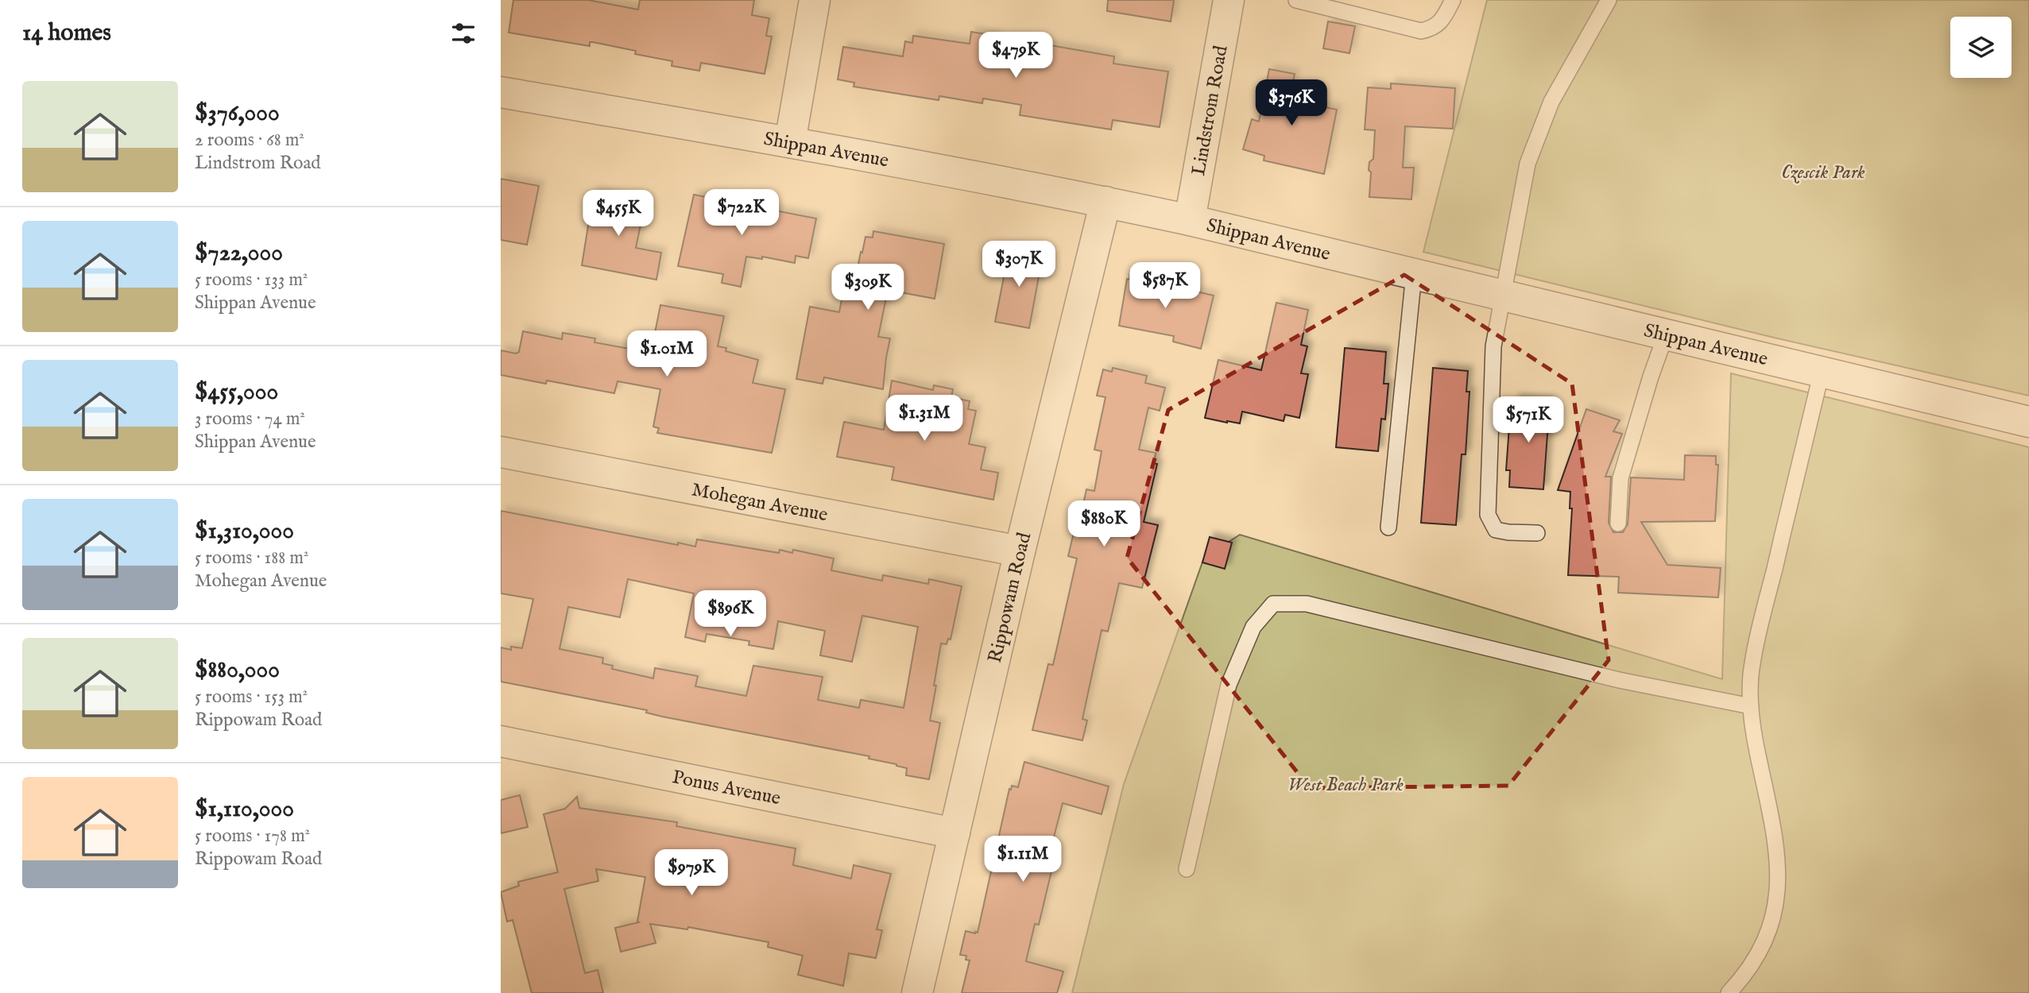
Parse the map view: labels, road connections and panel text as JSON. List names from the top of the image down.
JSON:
{
  "streets": {
    "street": [
      "Lindstrom Road",
      "Shippan Avenue",
      "Mohegan Avenue",
      "Rippowam Road",
      "Ponus Avenue"
    ]
  },
  "crossings": [
    ["Lindstrom Road", "Shippan Avenue"],
    ["Shippan Avenue", "Rippowam Road"],
    ["Mohegan Avenue", "Rippowam Road"],
    ["Rippowam Road", "Ponus Avenue"]
  ],
  "parks": ["Czescik Park", "West Beach Park"],
  "page": {
    "heading": "14 homes",
    "price": [
      "$479K",
      "$376K",
      "$722K",
      "$455K",
      "$307K",
      "$587K",
      "$309K",
      "$1.01M",
      "$1.31M",
      "$571K",
      "$880K",
      "$896K",
      "$1.11M",
      "$979K"
    ],
    "list": [
      {
        "name": "$376,000",
        "note": "2 rooms · 68 m² · Lindstrom Road"
      },
      {
        "name": "$722,000",
        "note": "5 rooms · 133 m² · Shippan Avenue"
      },
      {
        "name": "$455,000",
        "note": "3 rooms · 74 m² · Shippan Avenue"
      },
      {
        "name": "$1,310,000",
        "note": "5 rooms · 188 m² · Mohegan Avenue"
      },
      {
        "name": "$880,000",
        "note": "5 rooms · 153 m² · Rippowam Road"
      },
      {
        "name": "$1,110,000",
        "note": "5 rooms · 178 m² · Rippowam Road"
      }
    ]
  }
}
